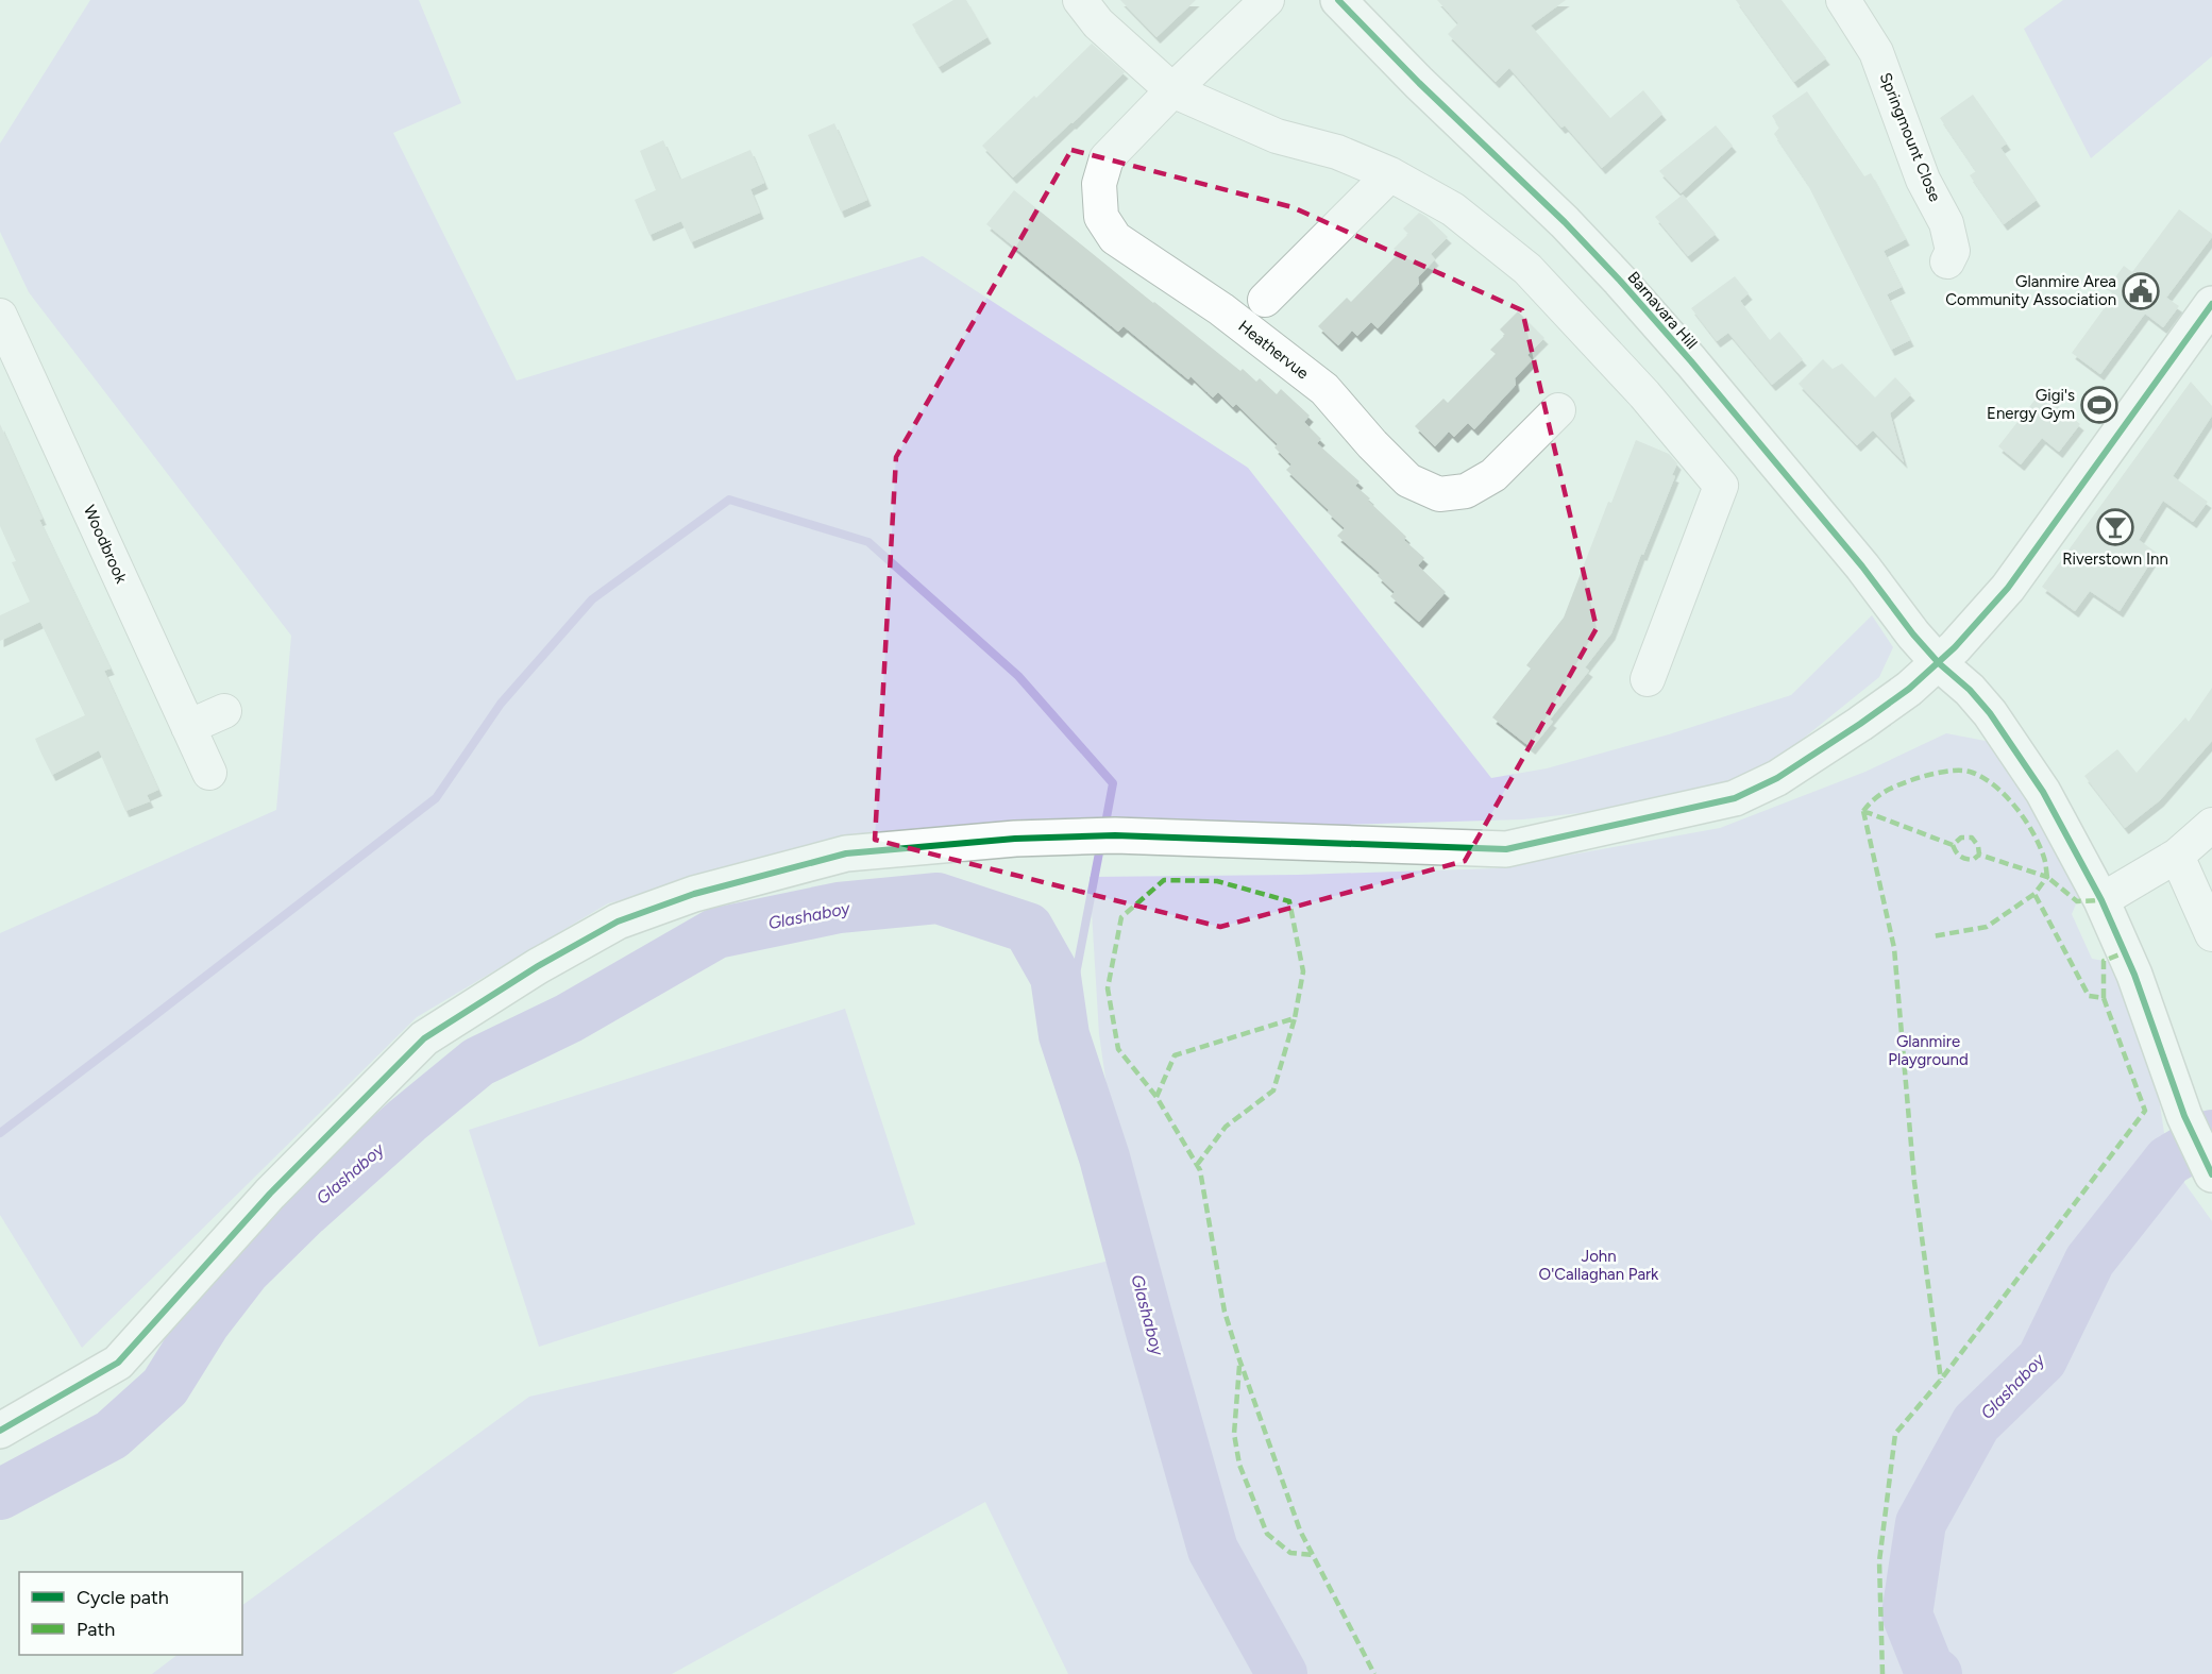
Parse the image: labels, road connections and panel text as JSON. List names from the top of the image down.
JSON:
{
  "streets": {
    "main road": ["Barnavara Hill"],
    "street": ["Springmount Close", "Heathervue", "Woodbrook"]
  },
  "water": ["Glashaboy"],
  "parks": ["Glanmire Playground", "John O'Callaghan Park"],
  "places": {
    "public building": ["Glanmire Area Community Association"],
    "sports": ["Gigi's Energy Gym"],
    "bar": ["Riverstown Inn"]
  },
  "legend": ["Cycle path", "Path"]
}
